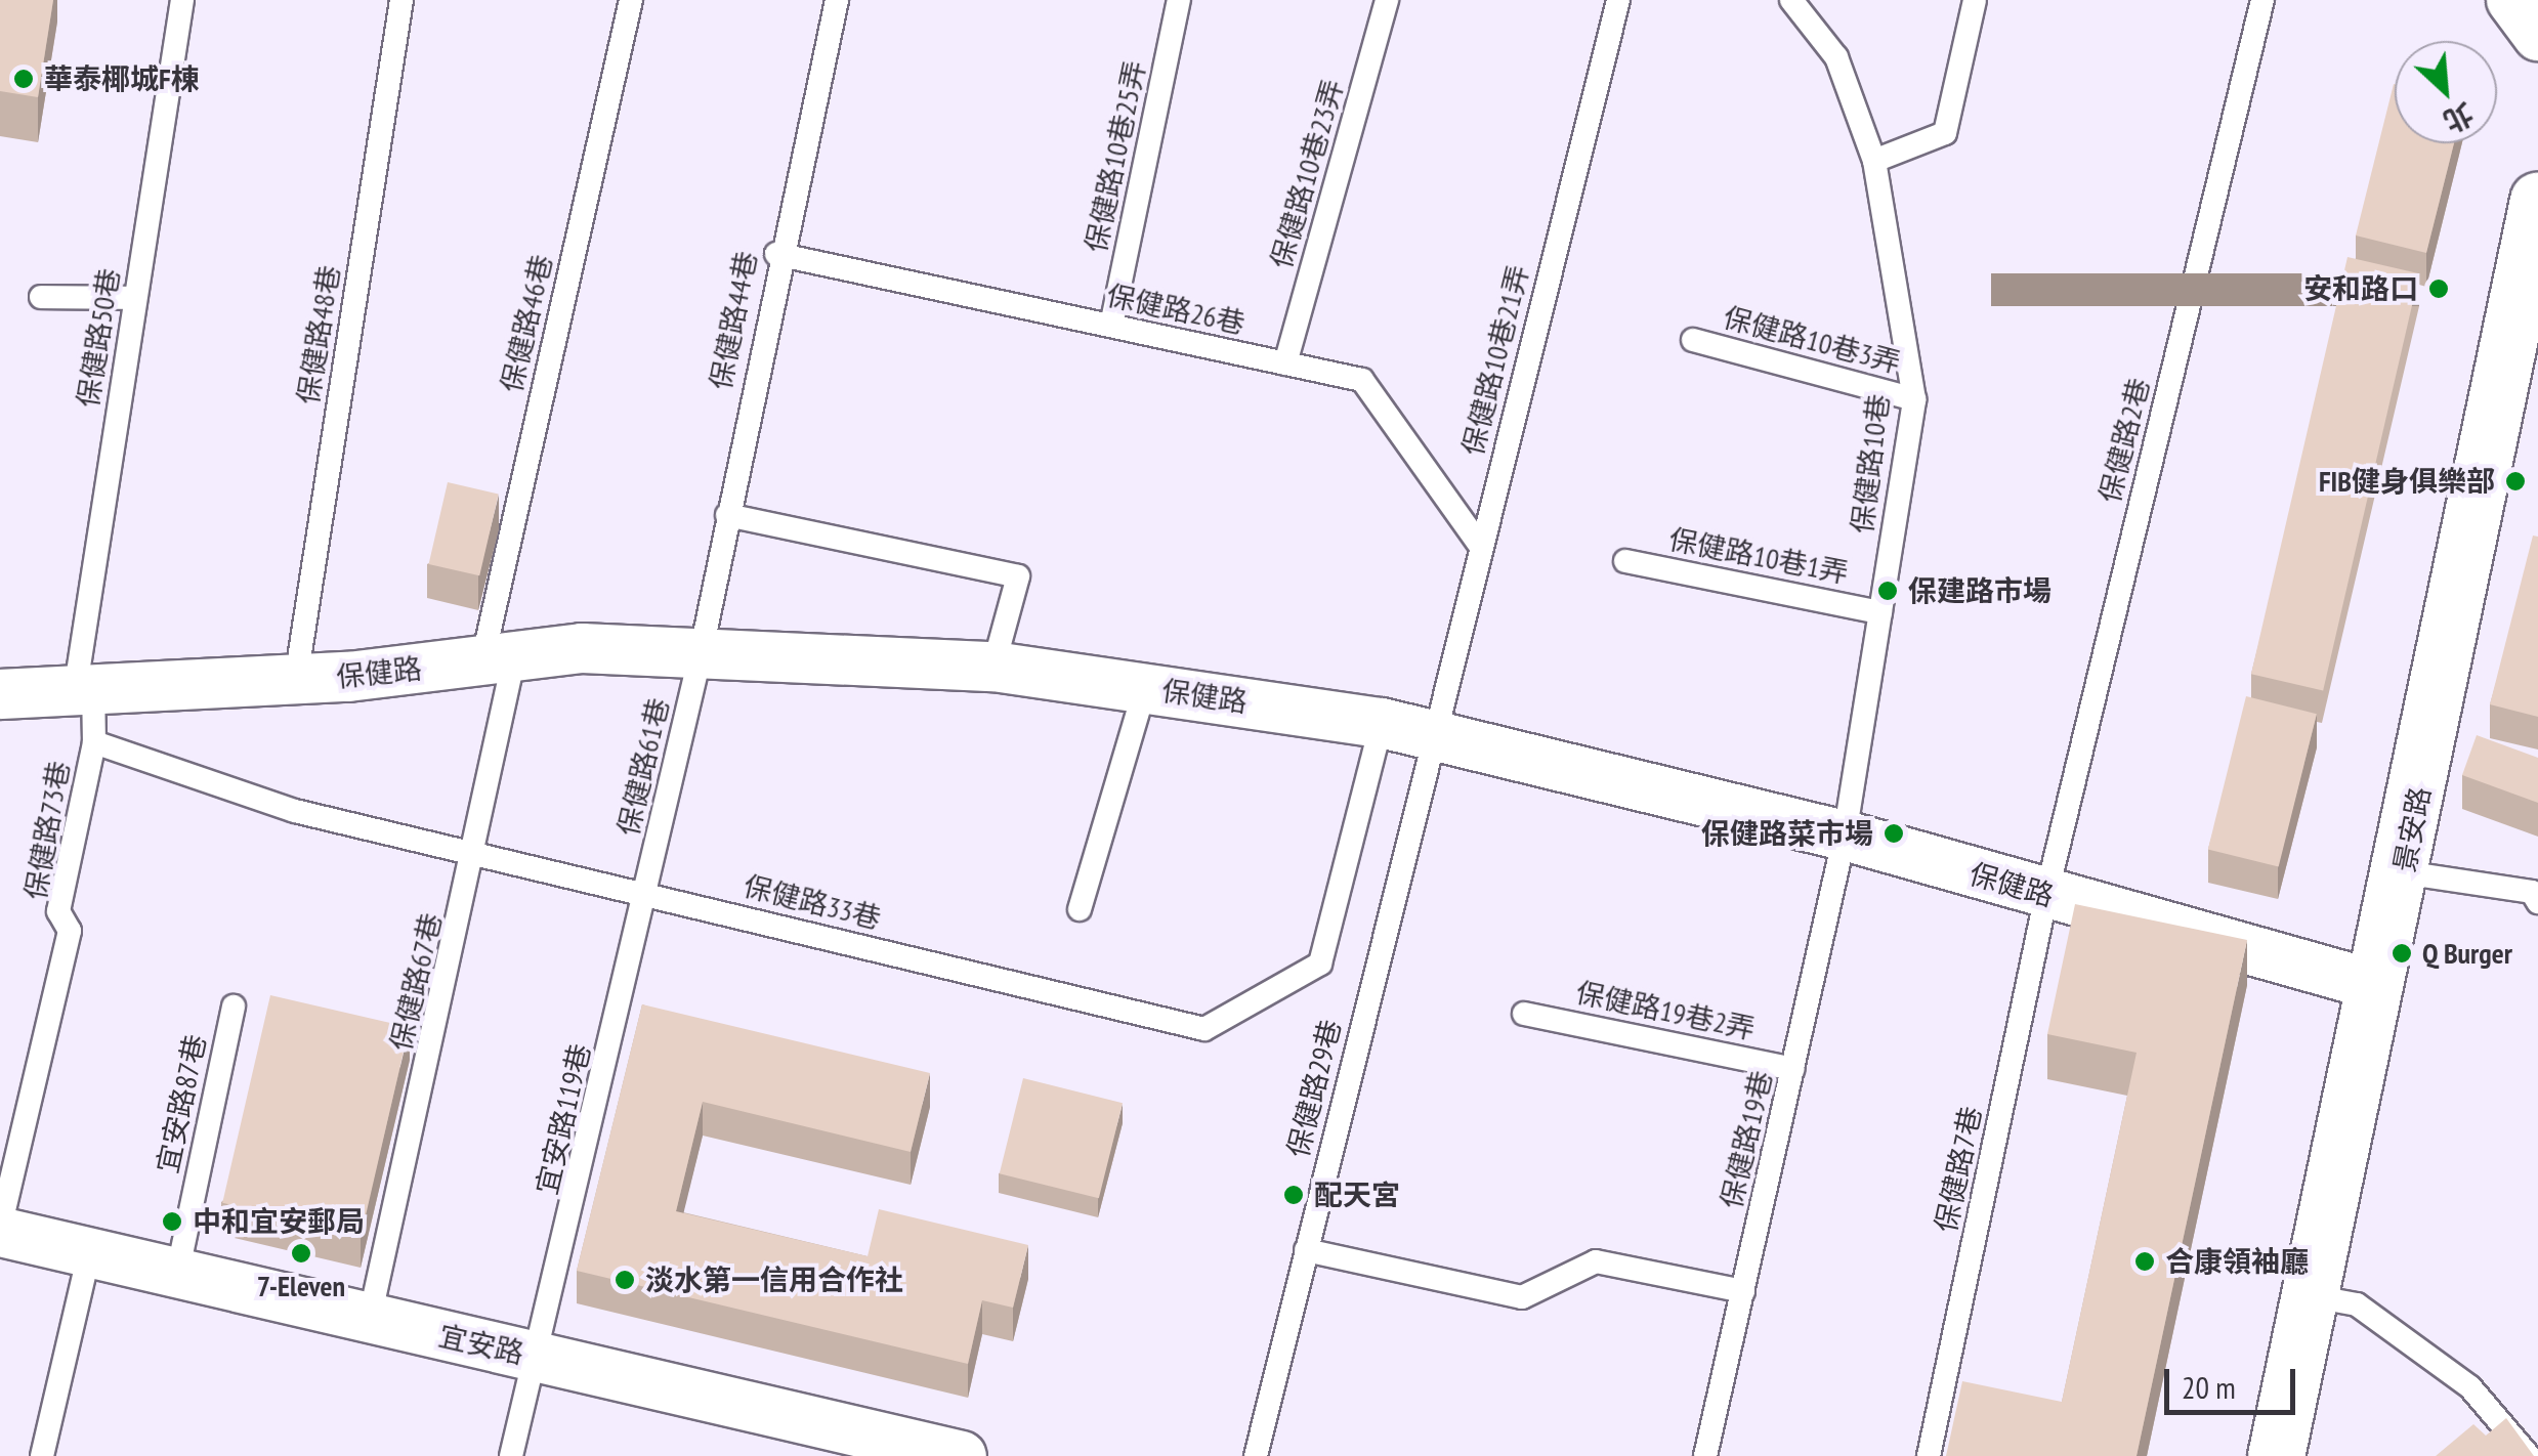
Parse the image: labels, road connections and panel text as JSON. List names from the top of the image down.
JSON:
{
  "streets": {
    "main road": ["景安路"],
    "street": ["保健路", "宜安路"],
    "lane": [
      "保健路10巷25弄",
      "保健路10巷23弄",
      "保健路26巷",
      "保健路44巷",
      "保健路46巷",
      "保健路48巷",
      "保健路50巷",
      "保健路10巷3弄",
      "保健路10巷21弄",
      "保健路2巷",
      "保健路10巷",
      "保健路10巷1弄",
      "保健路61巷",
      "保健路73巷",
      "保健路33巷",
      "保健路67巷",
      "保健路19巷2弄",
      "保健路29巷",
      "宜安路87巷",
      "宜安路119巷",
      "保健路19巷",
      "保健路7巷"
    ]
  },
  "crossings": [
    ["保健路10巷25弄", "保健路26巷"],
    ["保健路10巷23弄", "保健路26巷"],
    ["保健路26巷", "保健路44巷"],
    ["保健路26巷", "保健路10巷21弄"],
    ["保健路44巷", "保健路"],
    ["保健路44巷", "保健路61巷"],
    ["保健路46巷", "保健路"],
    ["保健路46巷", "保健路67巷"],
    ["保健路48巷", "保健路"],
    ["保健路50巷", "保健路"],
    ["保健路10巷3弄", "保健路10巷"],
    ["保健路10巷21弄", "保健路"],
    ["保健路10巷21弄", "保健路29巷"],
    ["保健路2巷", "保健路"],
    ["保健路2巷", "保健路7巷"],
    ["保健路10巷", "保健路10巷1弄"],
    ["保健路10巷", "保健路"],
    ["保健路10巷", "保健路19巷"],
    ["保健路", "保健路61巷"],
    ["保健路", "景安路"],
    ["保健路", "保健路33巷"],
    ["保健路", "保健路67巷"],
    ["保健路", "保健路29巷"],
    ["保健路", "保健路19巷"],
    ["保健路", "保健路7巷"],
    ["保健路61巷", "保健路33巷"],
    ["保健路61巷", "宜安路119巷"],
    ["保健路73巷", "保健路33巷"],
    ["保健路73巷", "宜安路"],
    ["保健路33巷", "保健路67巷"],
    ["保健路33巷", "宜安路119巷"],
    ["保健路67巷", "宜安路"],
    ["保健路19巷2弄", "保健路19巷"],
    ["宜安路87巷", "宜安路"],
    ["宜安路119巷", "宜安路"]
  ],
  "places": [
    "華泰椰城F棟",
    "安和路口",
    "FIB健身俱樂部",
    "保建路市場",
    "保健路菜市場",
    "Q Burger",
    "配天宮",
    "中和宜安郵局",
    "7-Eleven",
    "合康領袖廳",
    "淡水第一信用合作社"
  ],
  "scale_bar": "20 m",
  "north": "bottom right"
}
